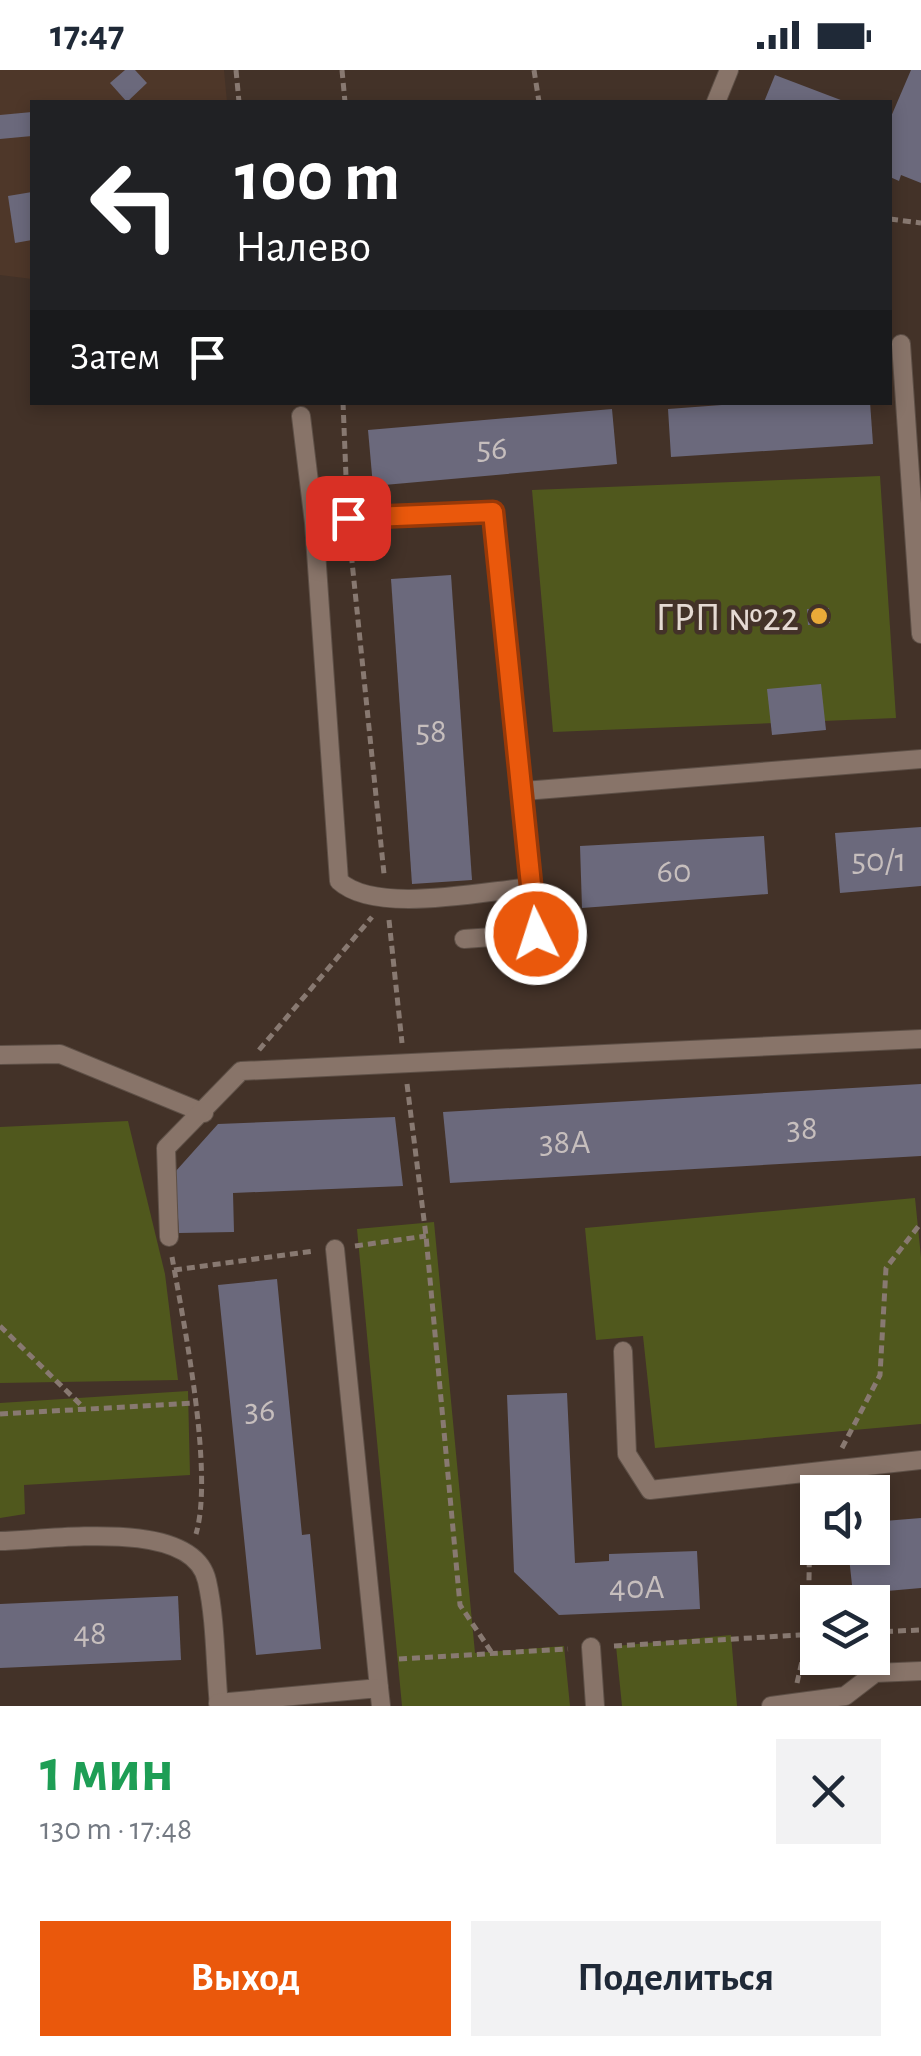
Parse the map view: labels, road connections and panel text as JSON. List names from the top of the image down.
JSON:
{
  "places": ["ГРП №22"],
  "house_numbers": [
    "56",
    "58",
    "50/1",
    "60",
    "38",
    "38А",
    "36",
    "40А",
    "48"
  ],
  "page": {
    "status": "17:47",
    "turn": ["100 m", "Налево"],
    "then": "Затем",
    "heading": ["1 мин", "130 m · 17:48"],
    "buttons": ["Выход", "Поделиться"]
  }
}
